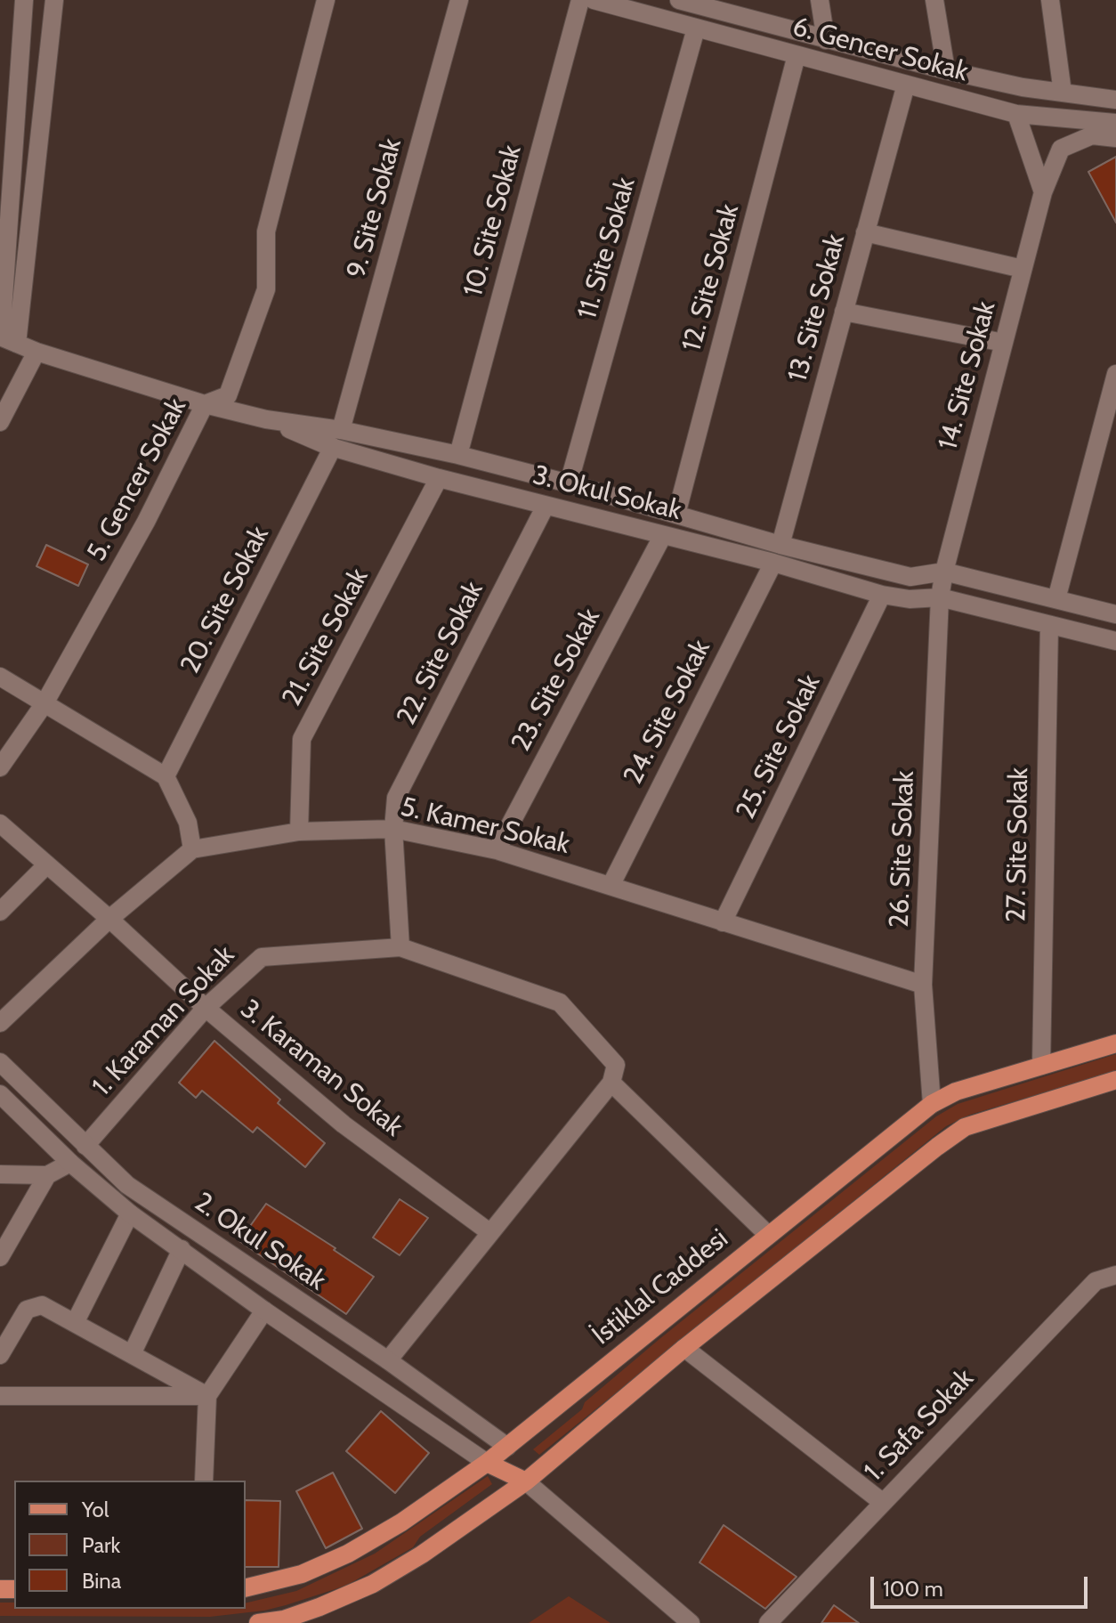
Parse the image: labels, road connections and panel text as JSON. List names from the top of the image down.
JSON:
{
  "streets": {
    "main road": ["İstiklal Caddesi"],
    "street": [
      "6. Gencer Sokak",
      "9. Site Sokak",
      "10. Site Sokak",
      "11. Site Sokak",
      "12. Site Sokak",
      "13. Site Sokak",
      "14. Site Sokak",
      "5. Gencer Sokak",
      "3. Okul Sokak",
      "20. Site Sokak",
      "21. Site Sokak",
      "22. Site Sokak",
      "23. Site Sokak",
      "24. Site Sokak",
      "25. Site Sokak",
      "5. Kamer Sokak",
      "27. Site Sokak",
      "26. Site Sokak",
      "1. Karaman Sokak",
      "3. Karaman Sokak",
      "2. Okul Sokak",
      "1. Safa Sokak"
    ]
  },
  "crossings": [
    ["6. Gencer Sokak", "11. Site Sokak"],
    ["6. Gencer Sokak", "12. Site Sokak"],
    ["6. Gencer Sokak", "13. Site Sokak"],
    ["6. Gencer Sokak", "14. Site Sokak"],
    ["9. Site Sokak", "3. Okul Sokak"],
    ["10. Site Sokak", "3. Okul Sokak"],
    ["11. Site Sokak", "3. Okul Sokak"],
    ["12. Site Sokak", "3. Okul Sokak"],
    ["13. Site Sokak", "3. Okul Sokak"],
    ["14. Site Sokak", "3. Okul Sokak"],
    ["14. Site Sokak", "26. Site Sokak"],
    ["5. Gencer Sokak", "3. Okul Sokak"],
    ["3. Okul Sokak", "20. Site Sokak"],
    ["3. Okul Sokak", "21. Site Sokak"],
    ["3. Okul Sokak", "22. Site Sokak"],
    ["3. Okul Sokak", "23. Site Sokak"],
    ["3. Okul Sokak", "24. Site Sokak"],
    ["3. Okul Sokak", "25. Site Sokak"],
    ["3. Okul Sokak", "27. Site Sokak"],
    ["3. Okul Sokak", "26. Site Sokak"],
    ["21. Site Sokak", "5. Kamer Sokak"],
    ["22. Site Sokak", "5. Kamer Sokak"],
    ["22. Site Sokak", "1. Karaman Sokak"],
    ["23. Site Sokak", "5. Kamer Sokak"],
    ["24. Site Sokak", "5. Kamer Sokak"],
    ["25. Site Sokak", "5. Kamer Sokak"],
    ["5. Kamer Sokak", "26. Site Sokak"],
    ["27. Site Sokak", "İstiklal Caddesi"],
    ["26. Site Sokak", "İstiklal Caddesi"],
    ["1. Karaman Sokak", "3. Karaman Sokak"],
    ["1. Karaman Sokak", "2. Okul Sokak"],
    ["2. Okul Sokak", "İstiklal Caddesi"]
  ],
  "legend": ["Yol", "Park", "Bina"],
  "scale_bar": "100 m"
}
